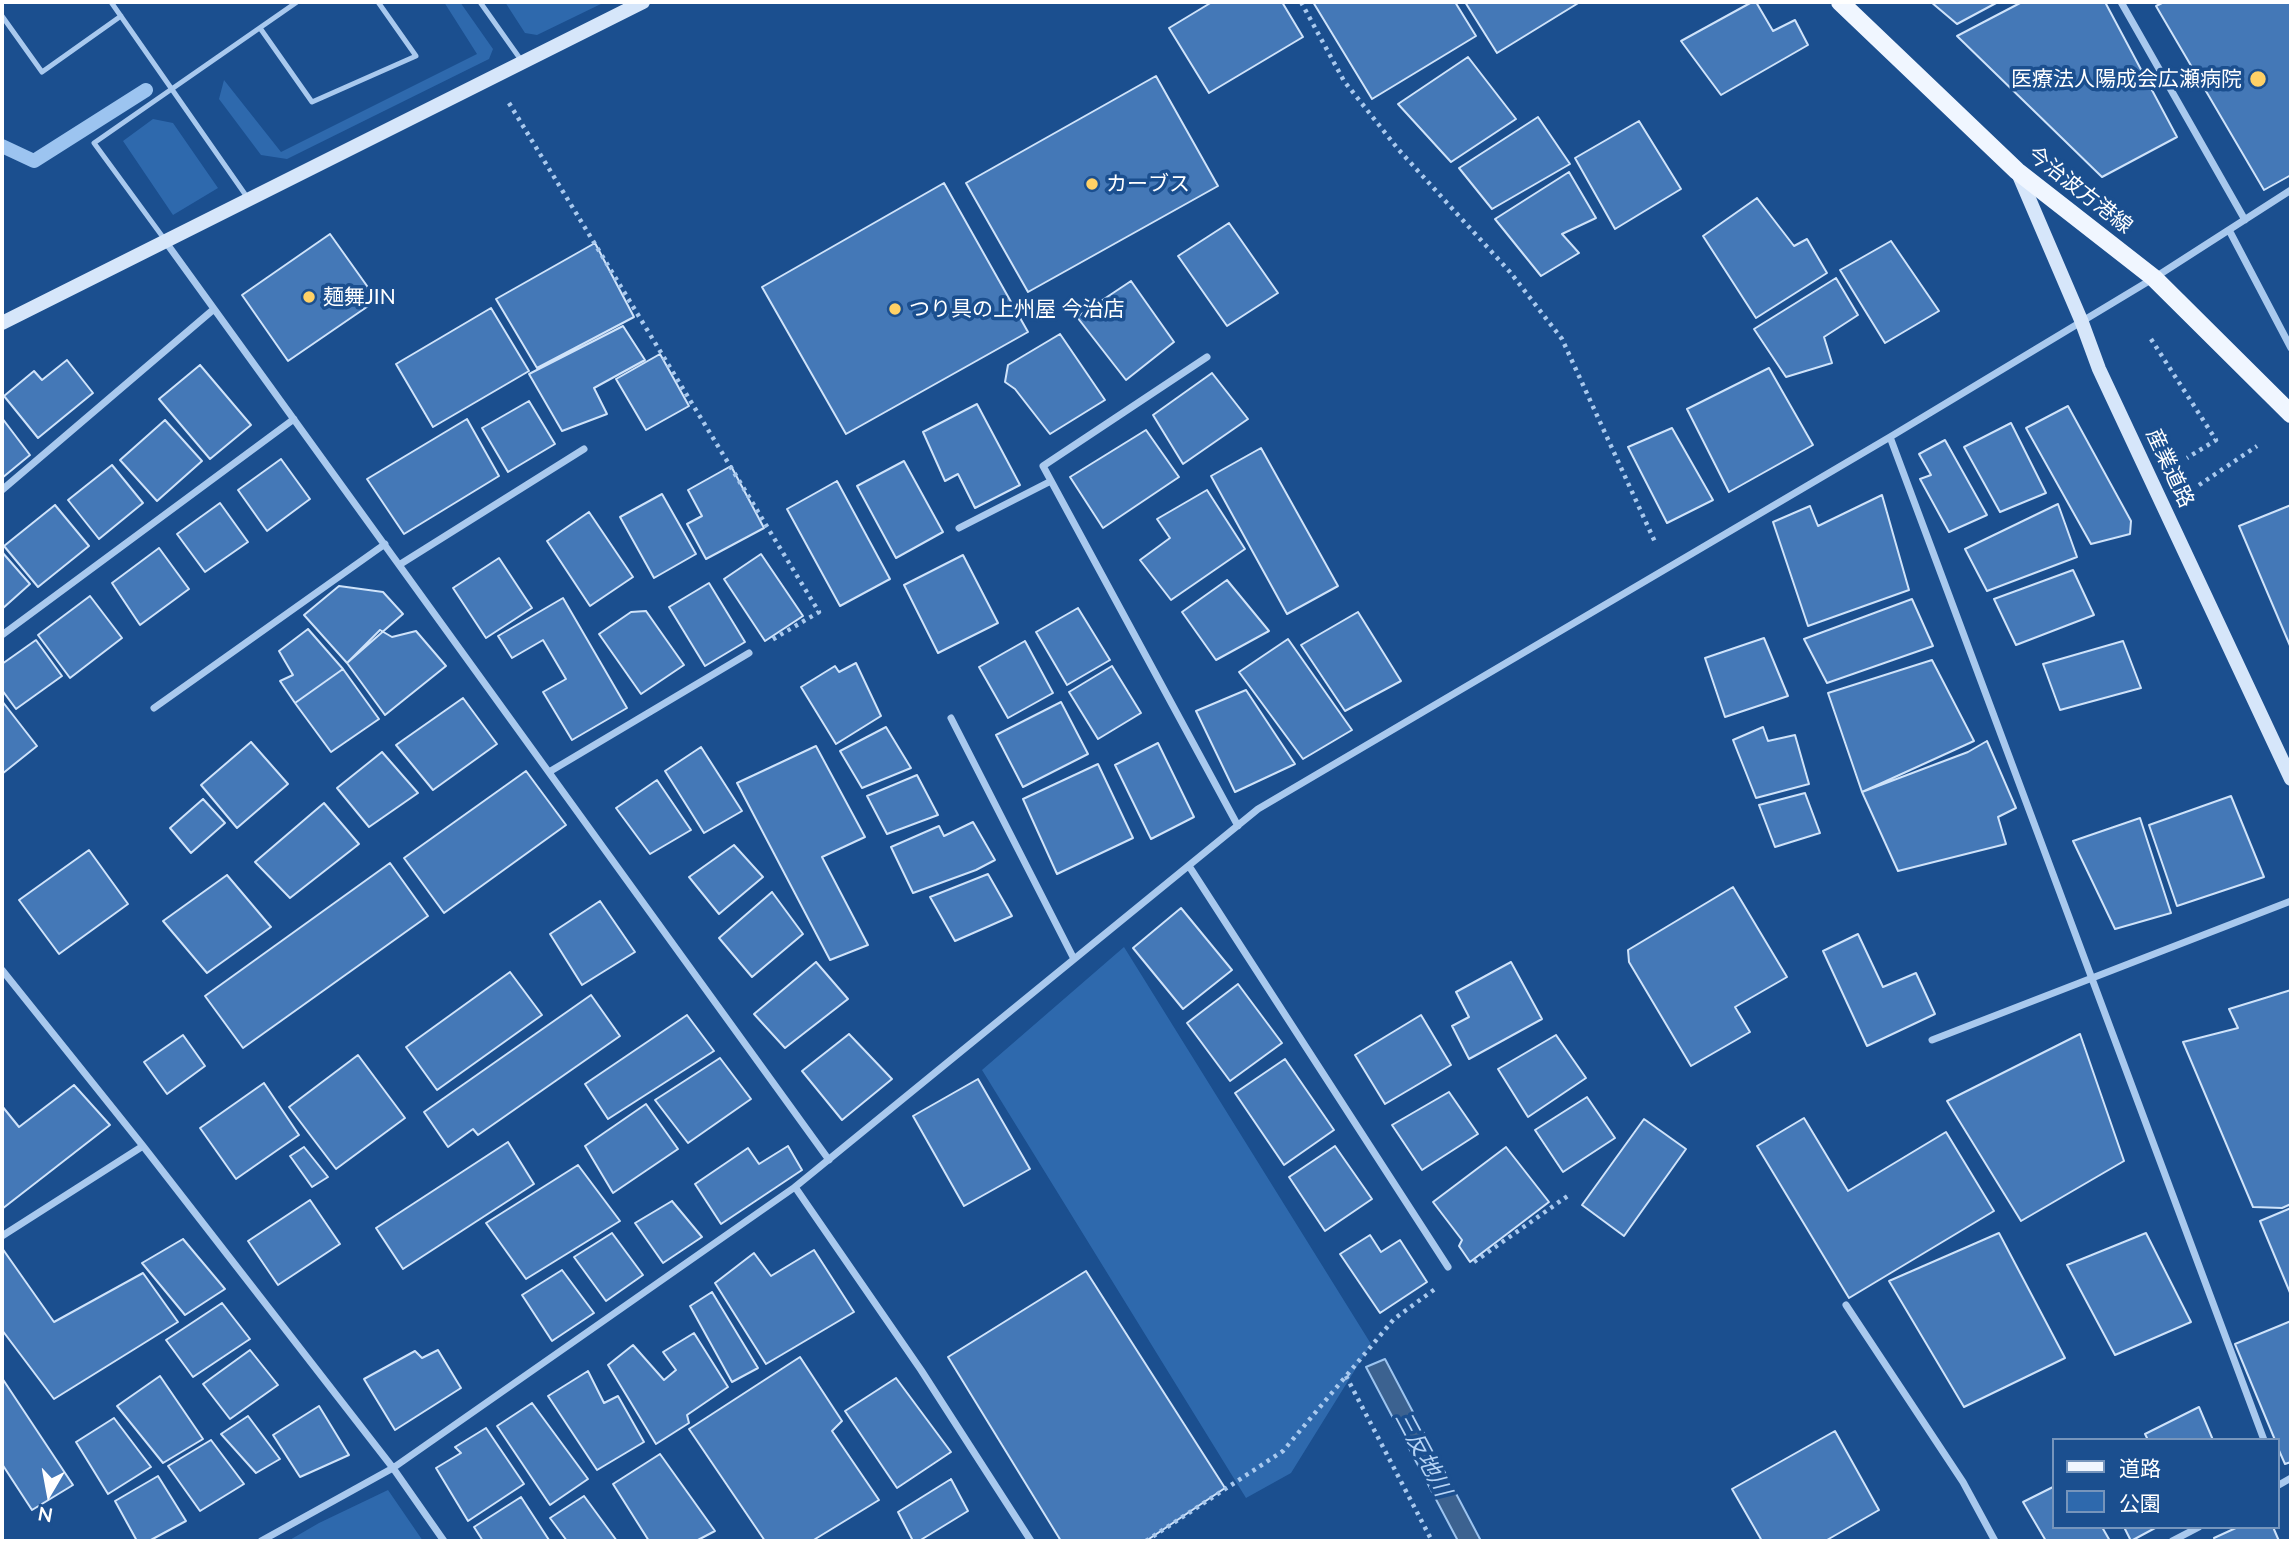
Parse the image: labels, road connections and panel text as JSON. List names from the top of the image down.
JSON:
{
  "streets": {
    "main road": ["今治波方港線"],
    "street": ["産業道路"]
  },
  "crossings": [
    ["今治波方港線", "産業道路"]
  ],
  "water": ["三反地川"],
  "places": [
    "医療法人陽成会広瀬病院",
    "カーブス",
    "麺舞JIN",
    "つり具の上州屋 今治店"
  ],
  "legend": ["道路", "公園"],
  "north": "bottom"
}
